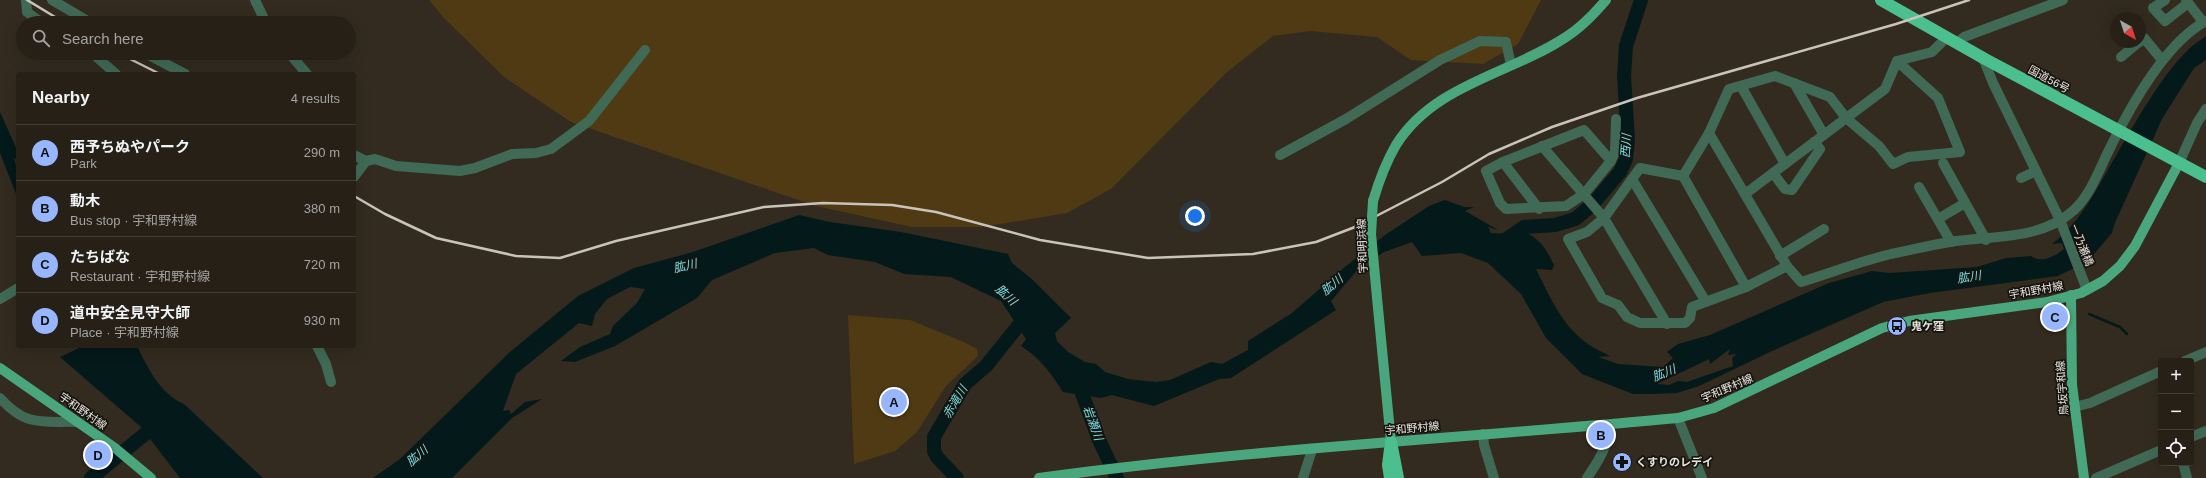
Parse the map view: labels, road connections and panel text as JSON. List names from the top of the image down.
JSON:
{
  "streets": {
    "highway": ["国道56号"],
    "main road": ["宇和明浜線", "宇和野村線", "鳥坂宇和線"],
    "street": ["一乃瀬橋"]
  },
  "crossings": [
    ["国道56号", "一乃瀬橋"],
    ["国道56号", "宇和野村線"],
    ["一乃瀬橋", "宇和野村線"],
    ["宇和明浜線", "宇和野村線"],
    ["宇和野村線", "鳥坂宇和線"]
  ],
  "water": [
    "西川",
    "肱川",
    "赤滝川",
    "岩瀬川"
  ],
  "places": {
    "bus stop": ["鬼ケ窪"],
    "pharmacy": ["くすりのレデイ"]
  },
  "north": "bottom right",
  "page": {
    "search": "Search here",
    "heading": ["Nearby", "4 results"],
    "list": [
      {
        "mark": "A",
        "name": "西予ちぬやパーク",
        "note": "Park",
        "value": "290 m"
      },
      {
        "mark": "B",
        "name": "動木",
        "note": "Bus stop · 宇和野村線",
        "value": "380 m"
      },
      {
        "mark": "C",
        "name": "たちばな",
        "note": "Restaurant · 宇和野村線",
        "value": "720 m"
      },
      {
        "mark": "D",
        "name": "道中安全見守大師",
        "note": "Place · 宇和野村線",
        "value": "930 m"
      }
    ],
    "pins": [
      "C",
      "A",
      "B",
      "D"
    ],
    "map_buttons": ["+", "−"]
  }
}
